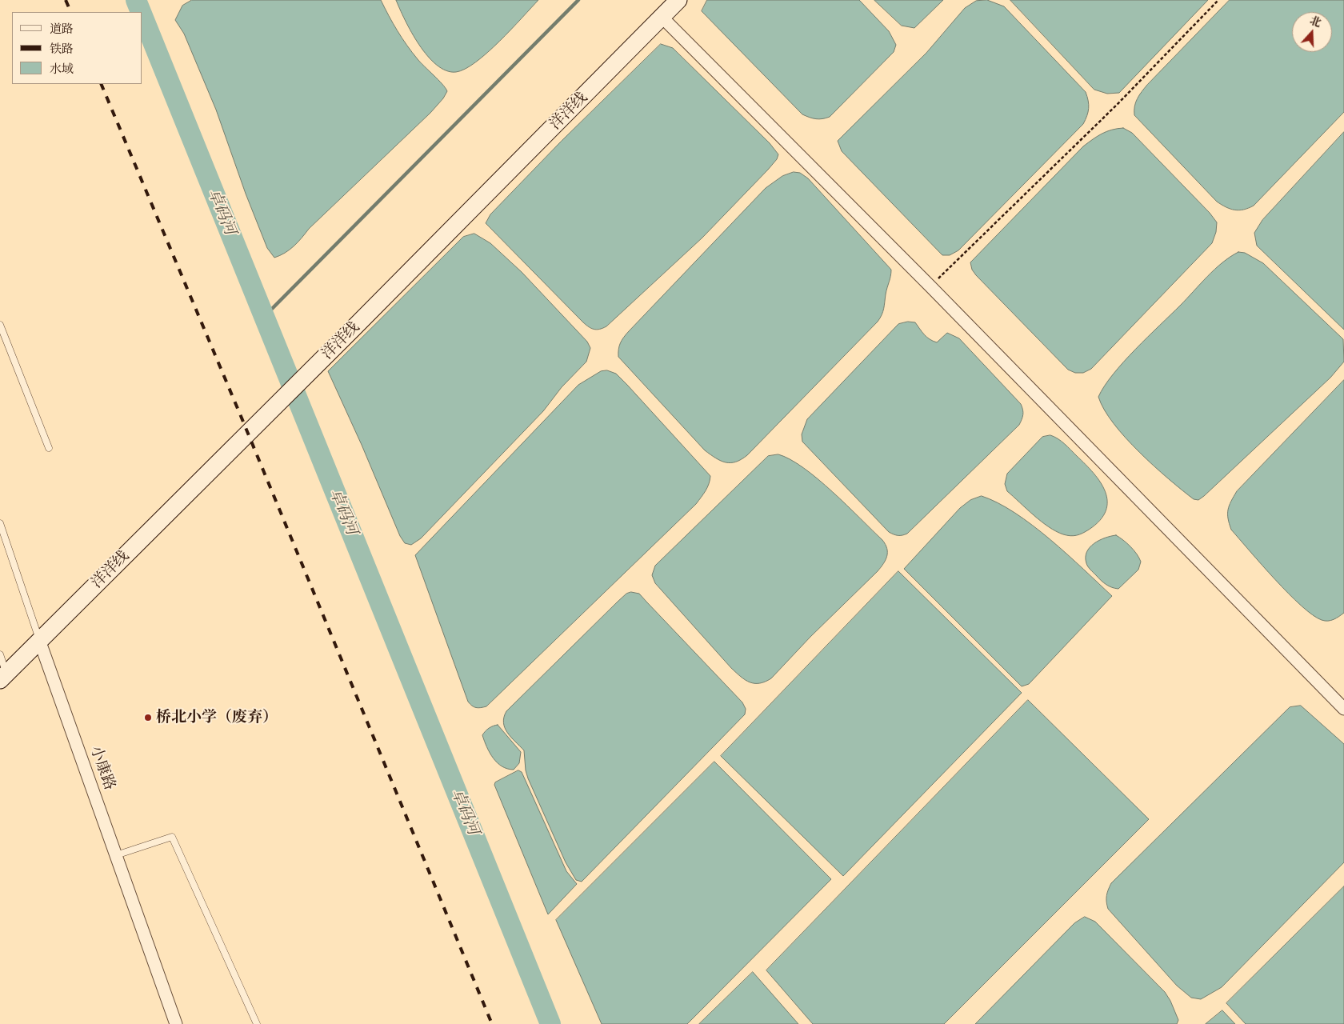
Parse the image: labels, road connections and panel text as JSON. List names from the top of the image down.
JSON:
{
  "streets": {
    "main road": ["洋洋线"],
    "street": ["小康路"]
  },
  "crossings": [
    ["洋洋线", "小康路"]
  ],
  "water": ["卓码河"],
  "places": ["桥北小学（废弃）"],
  "legend": ["道路", "铁路", "水域"],
  "north": "top"
}
